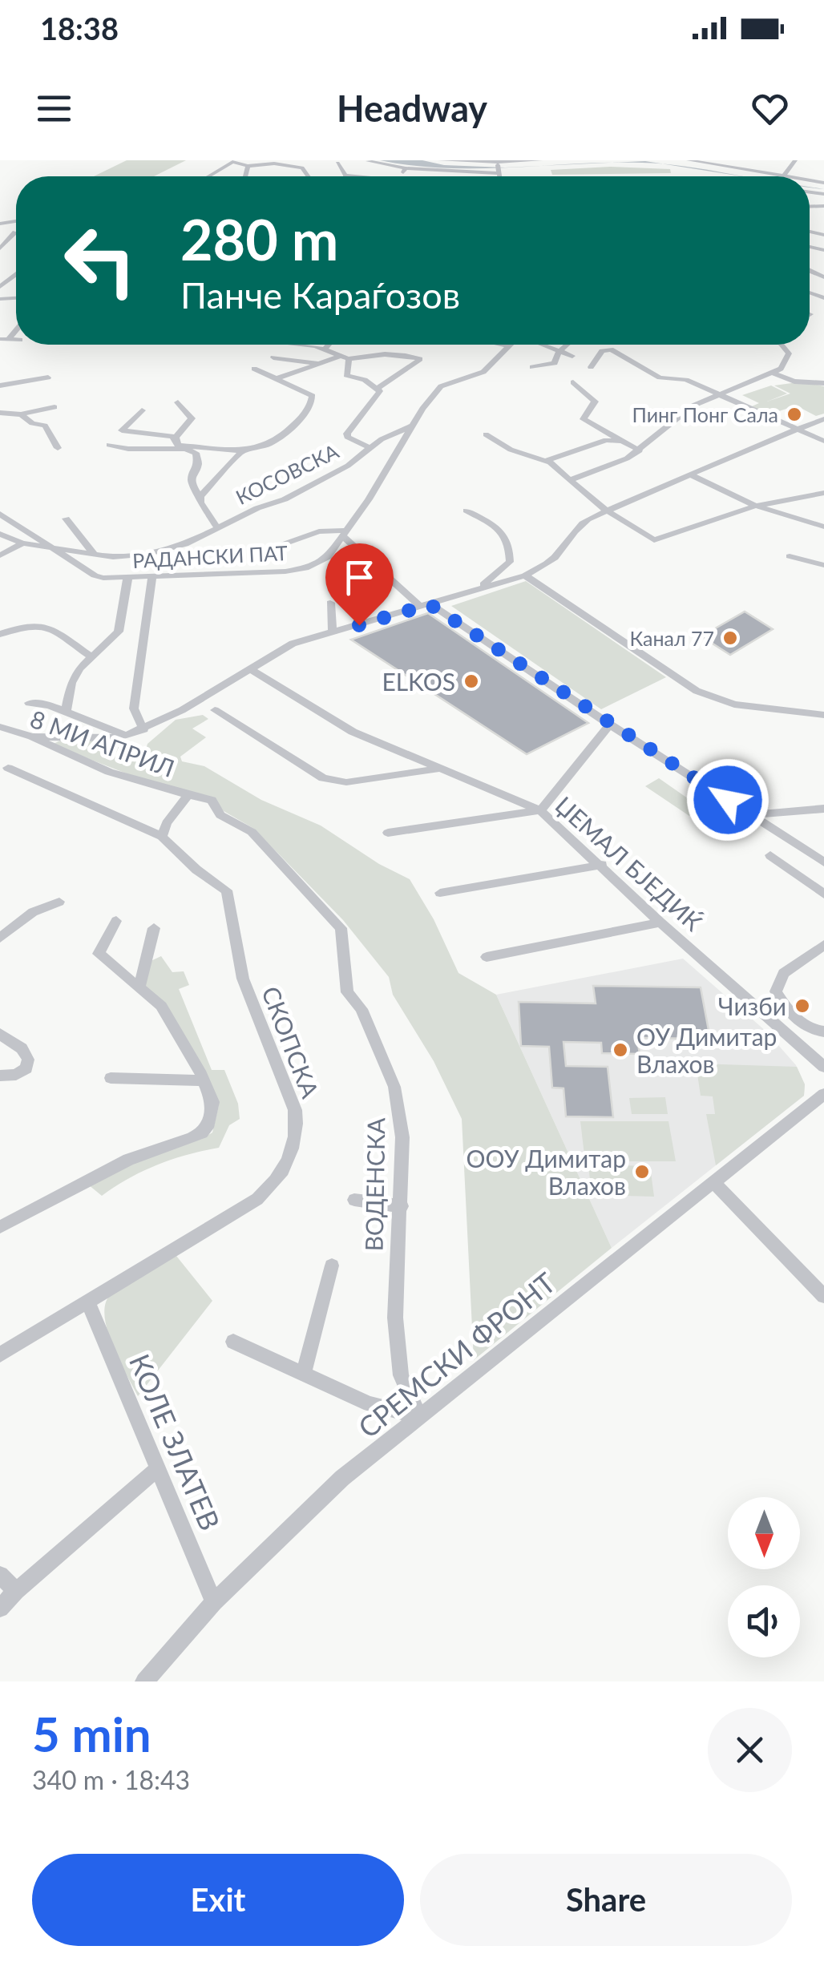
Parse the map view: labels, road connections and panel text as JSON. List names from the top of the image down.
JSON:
{
  "streets": {
    "street": [
      "КОСОВСКА",
      "РАДАНСКИ ПАТ",
      "8 МИ АПРИЛ",
      "ЏЕМАЛ БЈЕДИЌ",
      "СКОПСКА",
      "ВОДЕНСКА",
      "СРЕМСКИ ФРОНТ",
      "КОЛЕ ЗЛАТЕВ"
    ]
  },
  "crossings": [
    ["КОСОВСКА", "РАДАНСКИ ПАТ"],
    ["8 МИ АПРИЛ", "СКОПСКА"],
    ["8 МИ АПРИЛ", "ВОДЕНСКА"],
    ["СКОПСКА", "КОЛЕ ЗЛАТЕВ"],
    ["ВОДЕНСКА", "СРЕМСКИ ФРОНТ"],
    ["СРЕМСКИ ФРОНТ", "КОЛЕ ЗЛАТЕВ"]
  ],
  "places": [
    "Пинг Понг Сала",
    "Канал 77",
    "ELKOS",
    "Чизби",
    "ОУ Димитар Влахов",
    "ООУ Димитар Влахов"
  ],
  "north": "bottom",
  "page": {
    "status": "18:38",
    "header": "Headway",
    "turn": ["280 m", "Панче Караѓозов"],
    "heading": ["5 min", "340 m · 18:43"],
    "buttons": ["Exit", "Share"]
  }
}
